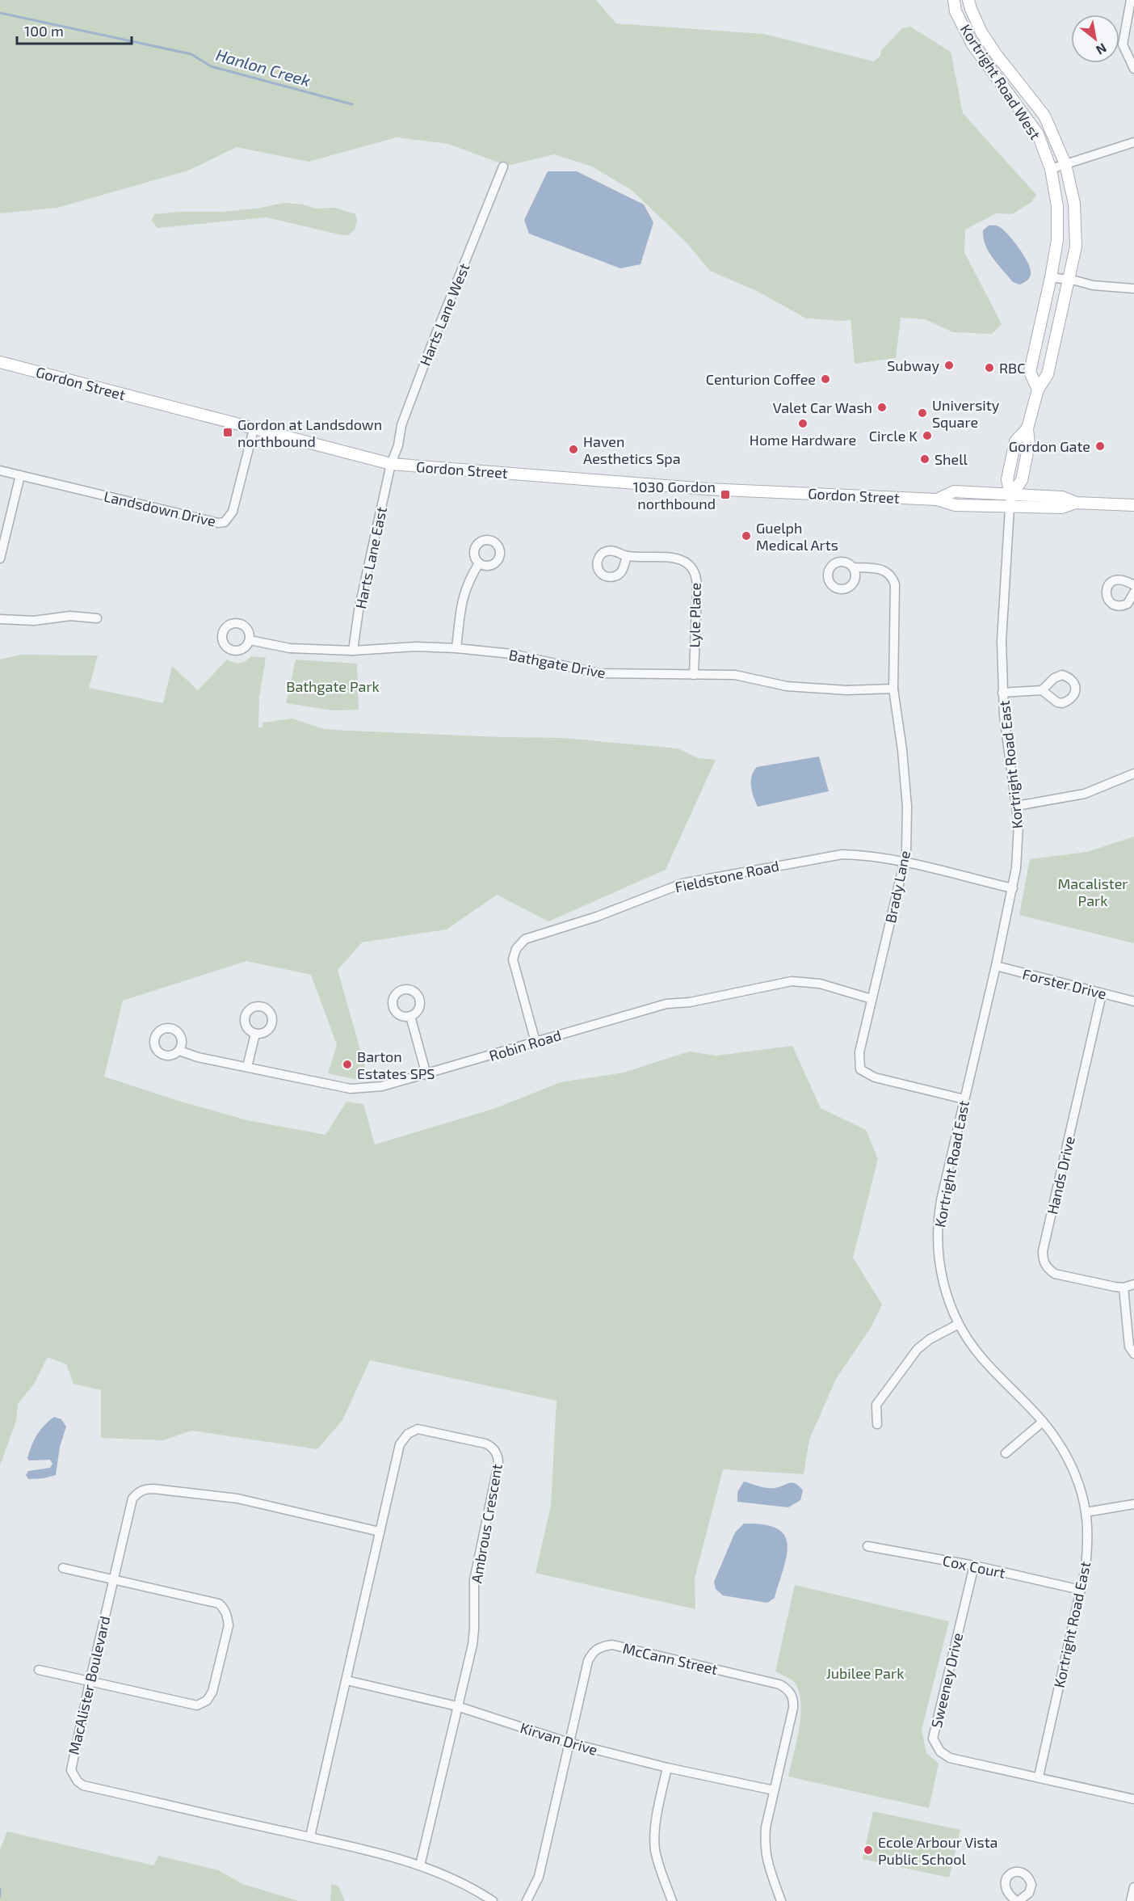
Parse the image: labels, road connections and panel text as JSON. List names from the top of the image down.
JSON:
{
  "streets": {
    "main road": ["Kortright Road West", "Gordon Street"],
    "street": [
      "Harts Lane West",
      "Landsdown Drive",
      "Harts Lane East",
      "Lyle Place",
      "Bathgate Drive",
      "Kortright Road East",
      "Fieldstone Road",
      "Brady Lane",
      "Forster Drive",
      "Robin Road",
      "Hands Drive",
      "Ambrous Crescent",
      "Cox Court",
      "McCann Street",
      "Sweeney Drive",
      "MacAlister Boulevard",
      "Kirvan Drive"
    ]
  },
  "crossings": [
    ["Kortright Road West", "Gordon Street"],
    ["Harts Lane West", "Gordon Street"],
    ["Harts Lane West", "Harts Lane East"],
    ["Gordon Street", "Landsdown Drive"],
    ["Gordon Street", "Harts Lane East"],
    ["Gordon Street", "Kortright Road East"],
    ["Harts Lane East", "Bathgate Drive"],
    ["Lyle Place", "Bathgate Drive"],
    ["Bathgate Drive", "Brady Lane"],
    ["Kortright Road East", "Fieldstone Road"],
    ["Kortright Road East", "Brady Lane"],
    ["Kortright Road East", "Forster Drive"],
    ["Kortright Road East", "Cox Court"],
    ["Kortright Road East", "Sweeney Drive"],
    ["Fieldstone Road", "Brady Lane"],
    ["Fieldstone Road", "Robin Road"],
    ["Brady Lane", "Robin Road"],
    ["Forster Drive", "Hands Drive"],
    ["Ambrous Crescent", "MacAlister Boulevard"],
    ["Ambrous Crescent", "Kirvan Drive"],
    ["Cox Court", "Sweeney Drive"],
    ["McCann Street", "Kirvan Drive"]
  ],
  "water": ["Hanlon Creek"],
  "parks": ["Bathgate Park", "Macalister Park", "Jubilee Park"],
  "places": {
    "other": [
      "Subway",
      "RBC",
      "Centurion Coffee",
      "Valet Car Wash",
      "University Square",
      "Home Hardware",
      "Circle K",
      "Gordon Gate",
      "Haven Aesthetics Spa",
      "Shell",
      "Guelph Medical Arts",
      "Barton Estates SPS",
      "Ecole Arbour Vista Public School"
    ],
    "transit": ["Gordon at Landsdown northbound", "1030 Gordon northbound"]
  },
  "scale_bar": "100 m",
  "north": "bottom right"
}
